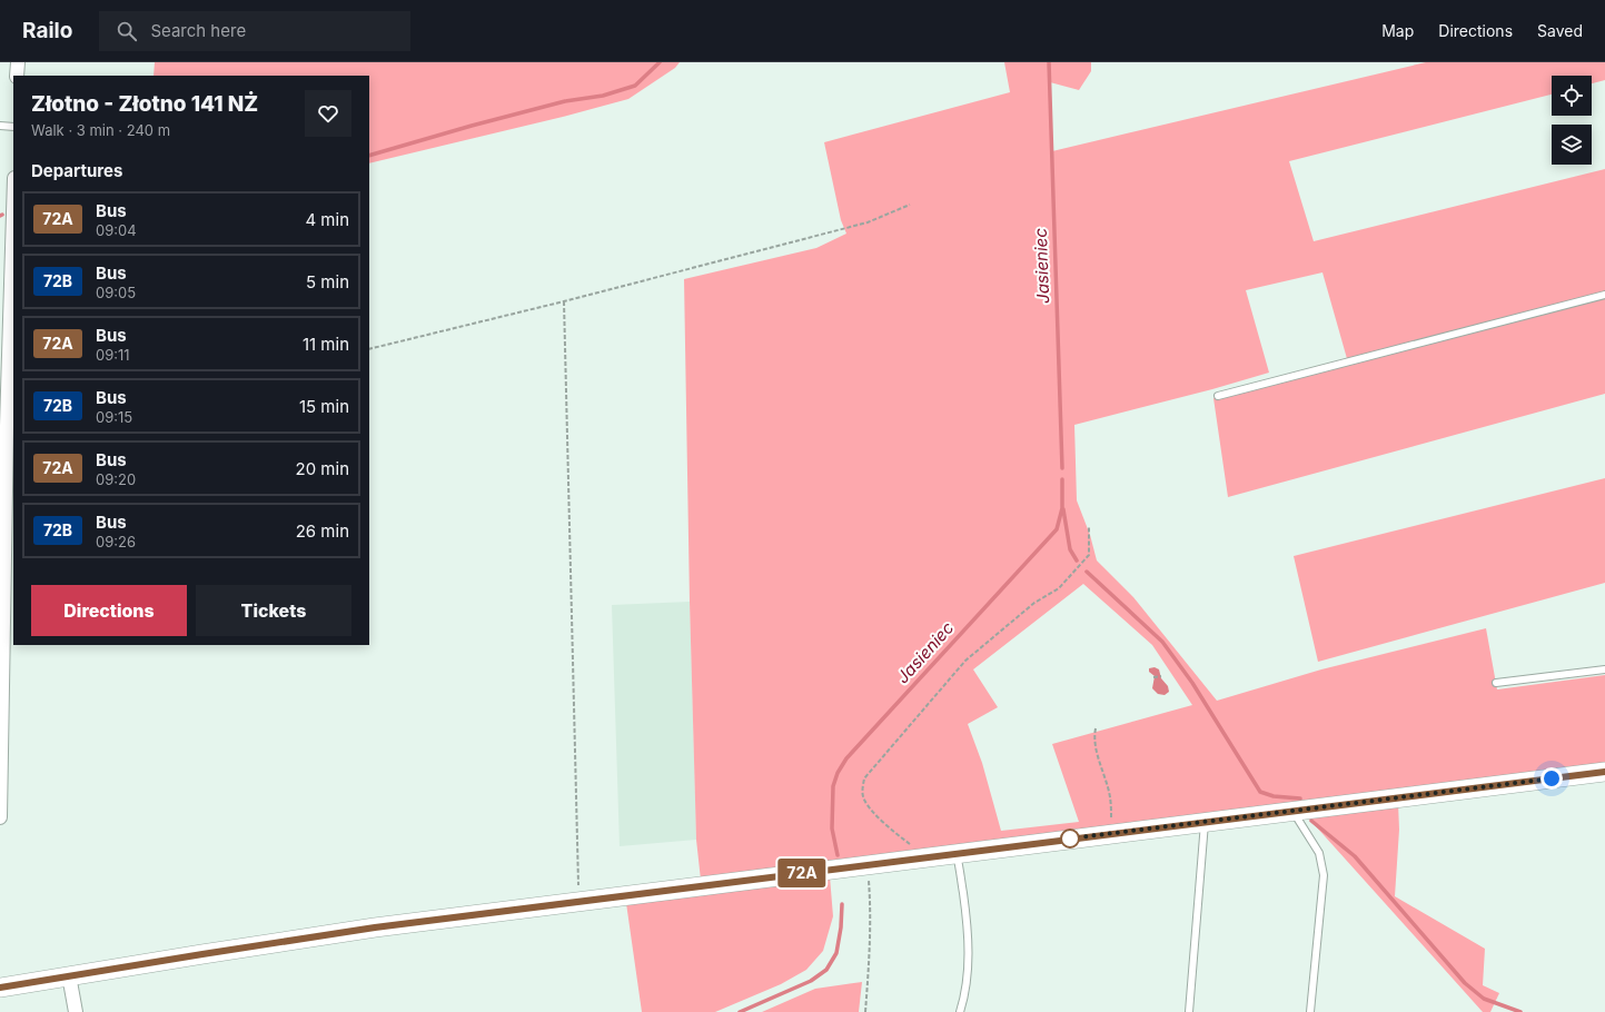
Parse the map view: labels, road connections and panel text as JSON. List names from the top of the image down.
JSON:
{
  "water": ["Jasieniec"],
  "lines": ["bus line 72A"],
  "page": {
    "header": "Railo",
    "search": "Search here",
    "nav": ["Map", "Directions", "Saved"],
    "on_map": "72A",
    "heading": [
      ["Złotno - Złotno 141 NŻ", "Walk · 3 min · 240 m"],
      "Departures"
    ],
    "list": [
      {
        "mark": "72A",
        "name": "Bus",
        "note": "09:04",
        "value": "4 min"
      },
      {
        "mark": "72B",
        "name": "Bus",
        "note": "09:05",
        "value": "5 min"
      },
      {
        "mark": "72A",
        "name": "Bus",
        "note": "09:11",
        "value": "11 min"
      },
      {
        "mark": "72B",
        "name": "Bus",
        "note": "09:15",
        "value": "15 min"
      },
      {
        "mark": "72A",
        "name": "Bus",
        "note": "09:20",
        "value": "20 min"
      },
      {
        "mark": "72B",
        "name": "Bus",
        "note": "09:26",
        "value": "26 min"
      }
    ],
    "buttons": ["Directions", "Tickets"]
  }
}
